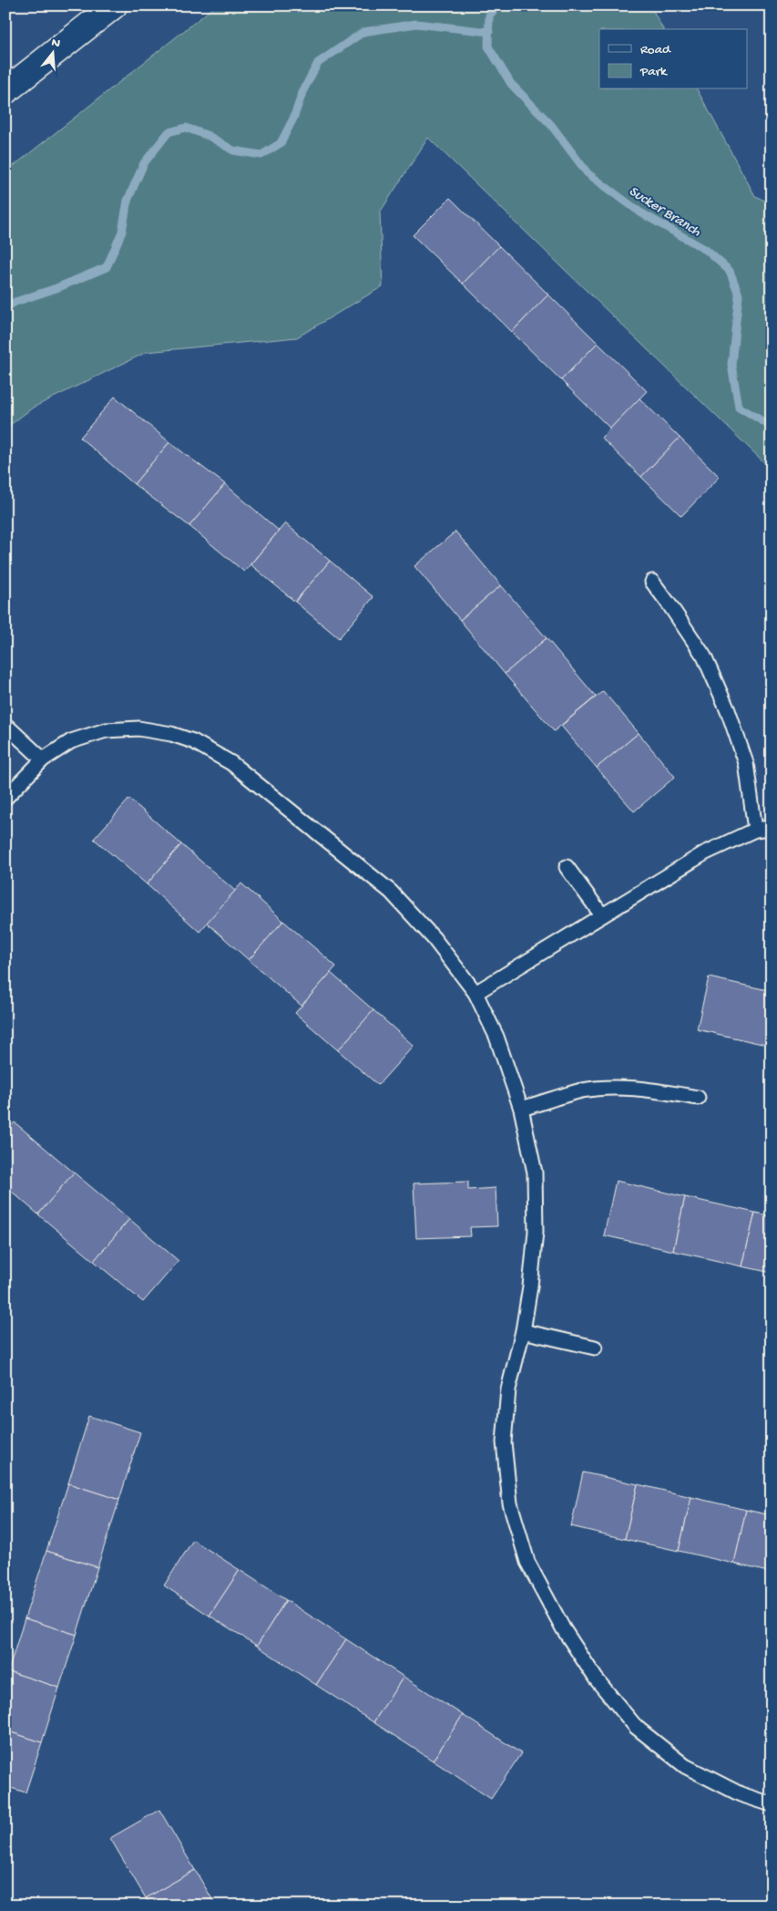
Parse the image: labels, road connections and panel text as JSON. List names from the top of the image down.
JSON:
{
  "water": ["Sucker Branch"],
  "legend": ["Road", "Park"],
  "north": "top"
}
